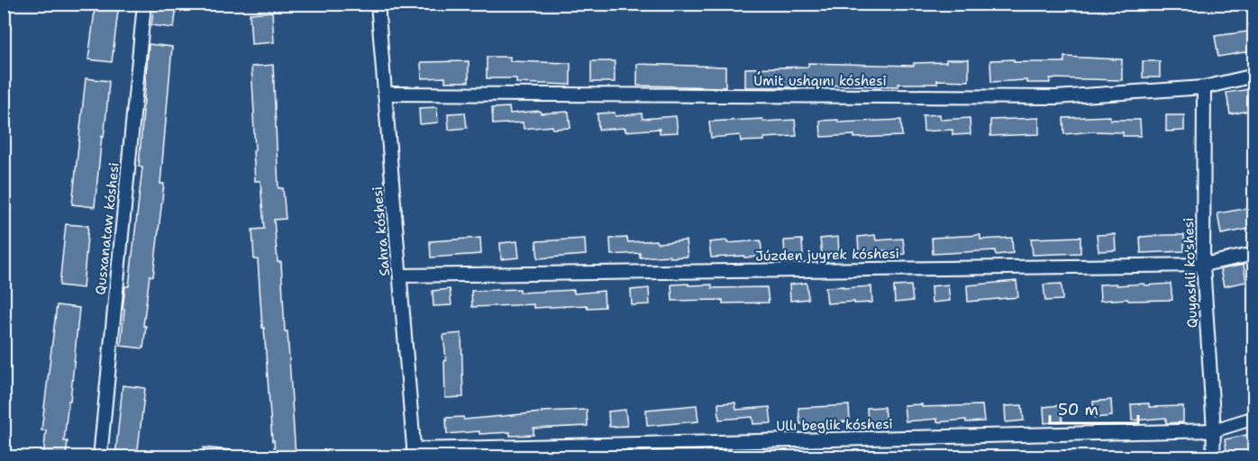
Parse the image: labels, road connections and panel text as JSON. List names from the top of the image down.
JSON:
{
  "streets": {
    "street": [
      "Úmit ushqını kóshesi",
      "Qusxanataw kóshesi",
      "Sahra kóshesi",
      "Júzden juyrek kóshesi",
      "Quyashli ko'shesi",
      "Ullı beglik kóshesi"
    ]
  },
  "crossings": [
    ["Úmit ushqını kóshesi", "Sahra kóshesi"],
    ["Úmit ushqını kóshesi", "Quyashli ko'shesi"],
    ["Sahra kóshesi", "Júzden juyrek kóshesi"],
    ["Sahra kóshesi", "Ullı beglik kóshesi"],
    ["Júzden juyrek kóshesi", "Quyashli ko'shesi"],
    ["Quyashli ko'shesi", "Ullı beglik kóshesi"]
  ],
  "scale_bar": "50 m"
}
